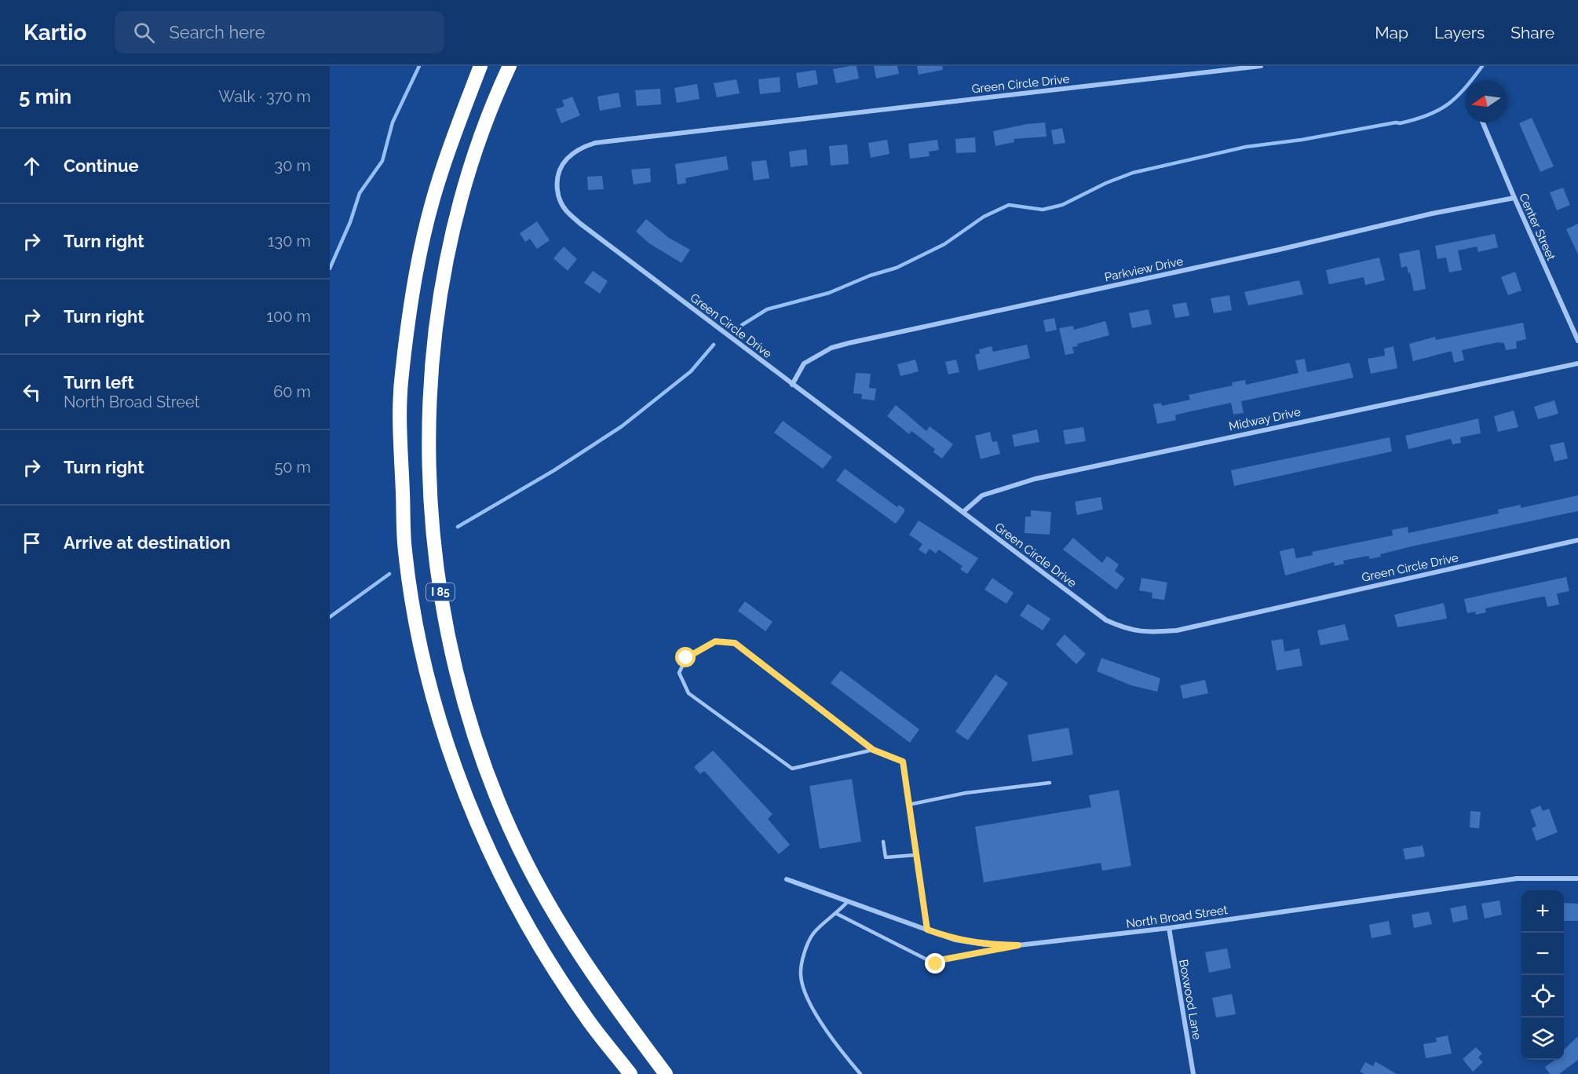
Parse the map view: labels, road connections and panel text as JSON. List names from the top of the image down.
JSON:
{
  "streets": {
    "highway": ["I 85"],
    "street": [
      "Green Circle Drive",
      "Center Street",
      "Parkview Drive",
      "Midway Drive",
      "North Broad Street",
      "Boxwood Lane"
    ]
  },
  "crossings": [
    ["Green Circle Drive", "Parkview Drive"],
    ["Green Circle Drive", "Midway Drive"],
    ["Center Street", "Parkview Drive"],
    ["North Broad Street", "Boxwood Lane"]
  ],
  "north": "left",
  "page": {
    "header": "Kartio",
    "search": "Search here",
    "nav": ["Map", "Layers", "Share"],
    "heading": ["5 min", "Walk · 370 m"],
    "list": [
      ["Continue", "30 m"],
      ["Turn right", "130 m"],
      ["Turn right", "100 m"],
      ["Turn left", "North Broad Street", "60 m"],
      ["Turn right", "50 m"],
      "Arrive at destination"
    ],
    "map_buttons": ["+", "−"]
  }
}
